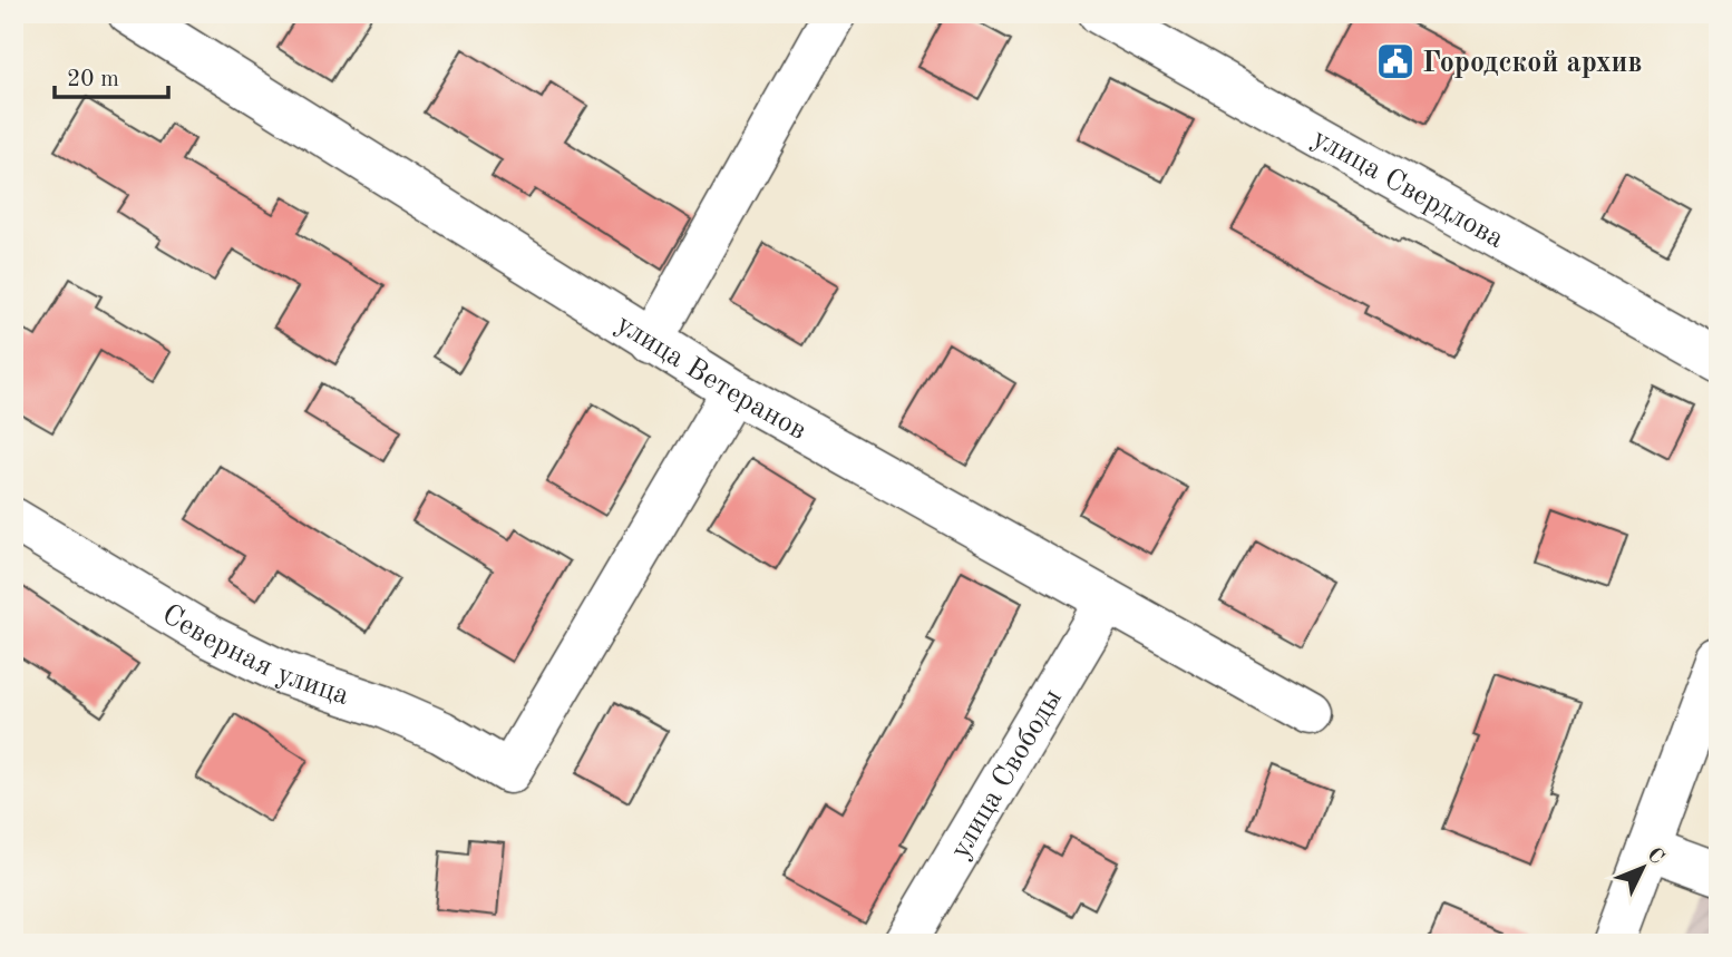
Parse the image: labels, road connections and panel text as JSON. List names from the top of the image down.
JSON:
{
  "streets": {
    "street": [
      "улица Свердлова",
      "улица Ветеранов",
      "Северная улица",
      "улица Свободы"
    ]
  },
  "crossings": [
    ["улица Ветеранов", "Северная улица"],
    ["улица Ветеранов", "улица Свободы"]
  ],
  "places": {
    "public building": ["Городской архив"]
  },
  "scale_bar": "20 m",
  "north": "top right"
}
